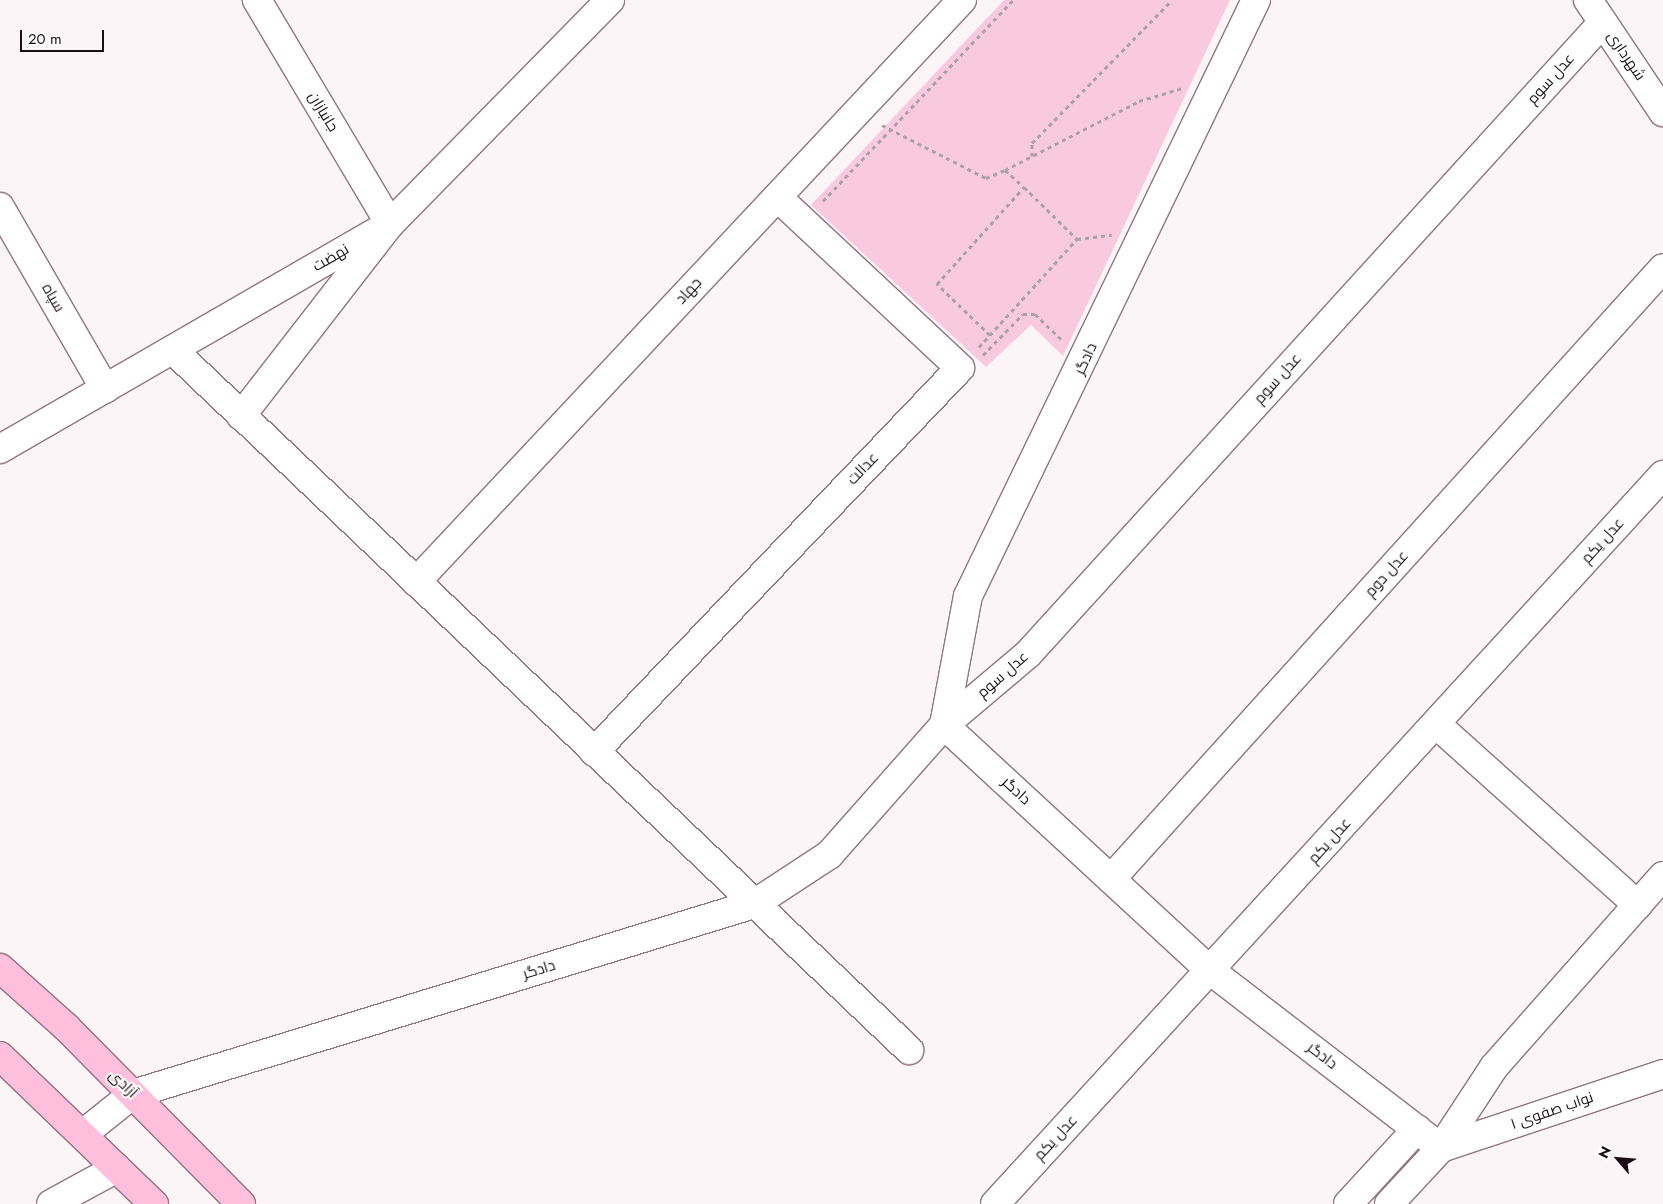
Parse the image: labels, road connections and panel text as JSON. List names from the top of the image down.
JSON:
{
  "streets": {
    "main road": ["آزادی"],
    "street": [
      "شهرداری",
      "عدل سوم",
      "جانبازان",
      "نهضت",
      "جهاد",
      "سپاه",
      "دادگر",
      "عدالت",
      "عدل یکم",
      "عدل دوم",
      "نواب صفوی ۱"
    ]
  },
  "crossings": [
    ["شهرداری", "عدل سوم"],
    ["عدل سوم", "دادگر"],
    ["جانبازان", "نهضت"],
    ["نهضت", "سپاه"],
    ["جهاد", "عدالت"],
    ["دادگر", "عدل یکم"],
    ["دادگر", "عدل دوم"],
    ["دادگر", "آزادی"],
    ["دادگر", "نواب صفوی ۱"]
  ],
  "scale_bar": "20 m",
  "north": "top left"
}
